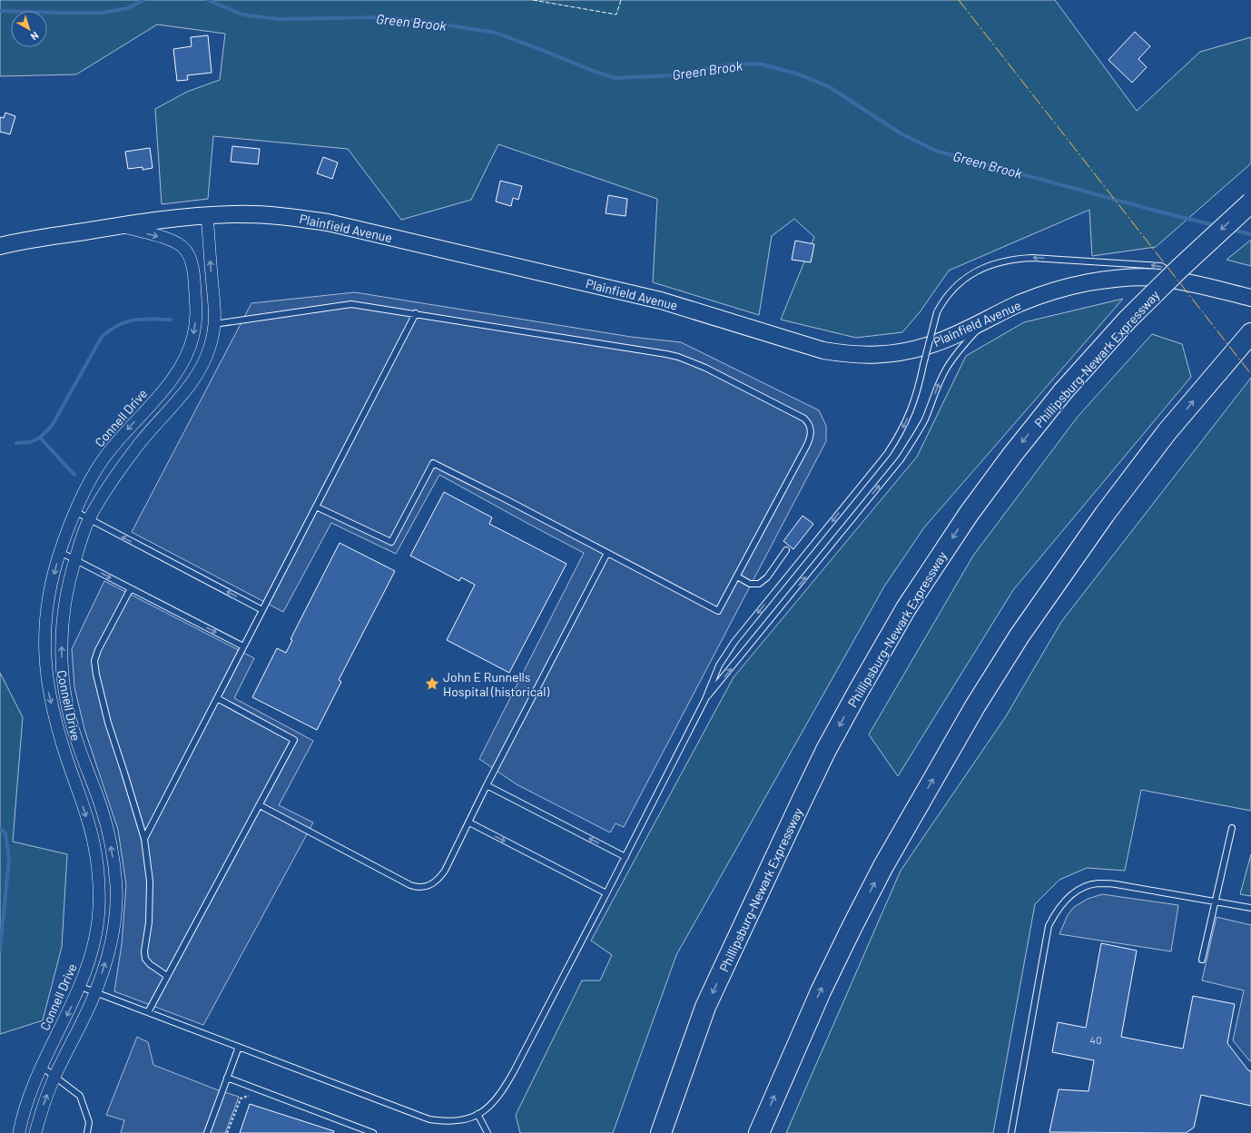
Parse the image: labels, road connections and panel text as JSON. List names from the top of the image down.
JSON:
{
  "streets": {
    "highway": ["Phillipsburg-Newark Expressway"],
    "main road": ["Plainfield Avenue"],
    "street": ["Connell Drive"]
  },
  "crossings": [
    ["Plainfield Avenue", "Connell Drive"]
  ],
  "water": ["Green Brook"],
  "places": {
    "place": ["John E Runnells Hospital (historical)"]
  },
  "house_numbers": ["40"],
  "north": "bottom right"
}
